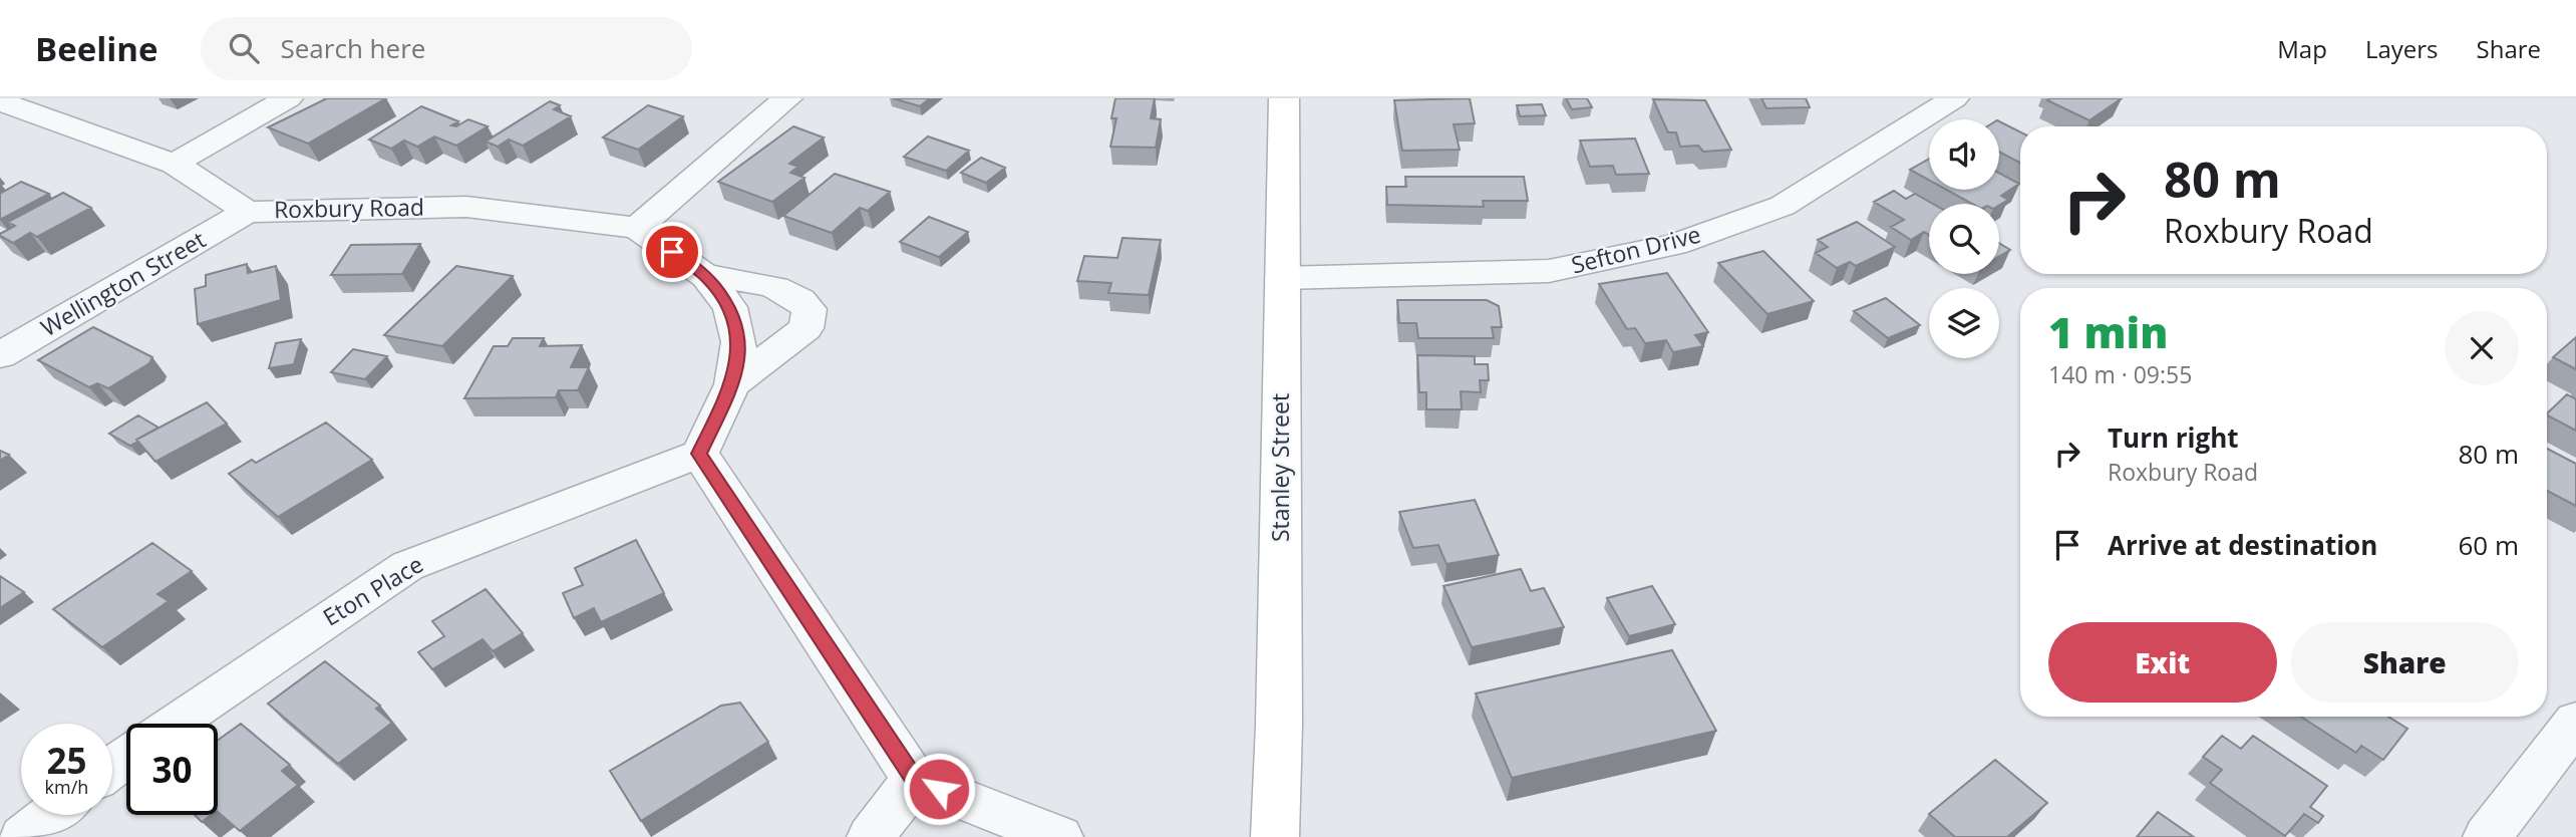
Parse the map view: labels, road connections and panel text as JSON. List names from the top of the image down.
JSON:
{
  "streets": {
    "main road": ["Stanley Street"],
    "street": [
      "Roxbury Road",
      "Sefton Drive",
      "Wellington Street",
      "Eton Place"
    ]
  },
  "crossings": [
    ["Roxbury Road", "Wellington Street"],
    ["Roxbury Road", "Eton Place"],
    ["Sefton Drive", "Stanley Street"]
  ],
  "page": {
    "header": "Beeline",
    "search": "Search here",
    "nav": ["Map", "Layers", "Share"],
    "turn": ["80 m", "Roxbury Road"],
    "heading": ["1 min", "140 m · 09:55"],
    "list": [
      {
        "name": "Turn right",
        "note": "Roxbury Road",
        "value": "80 m"
      },
      {
        "name": "Arrive at destination",
        "value": "60 m"
      }
    ],
    "buttons": ["Exit", "Share"],
    "speed": "25 km/h",
    "limit": "30"
  }
}
